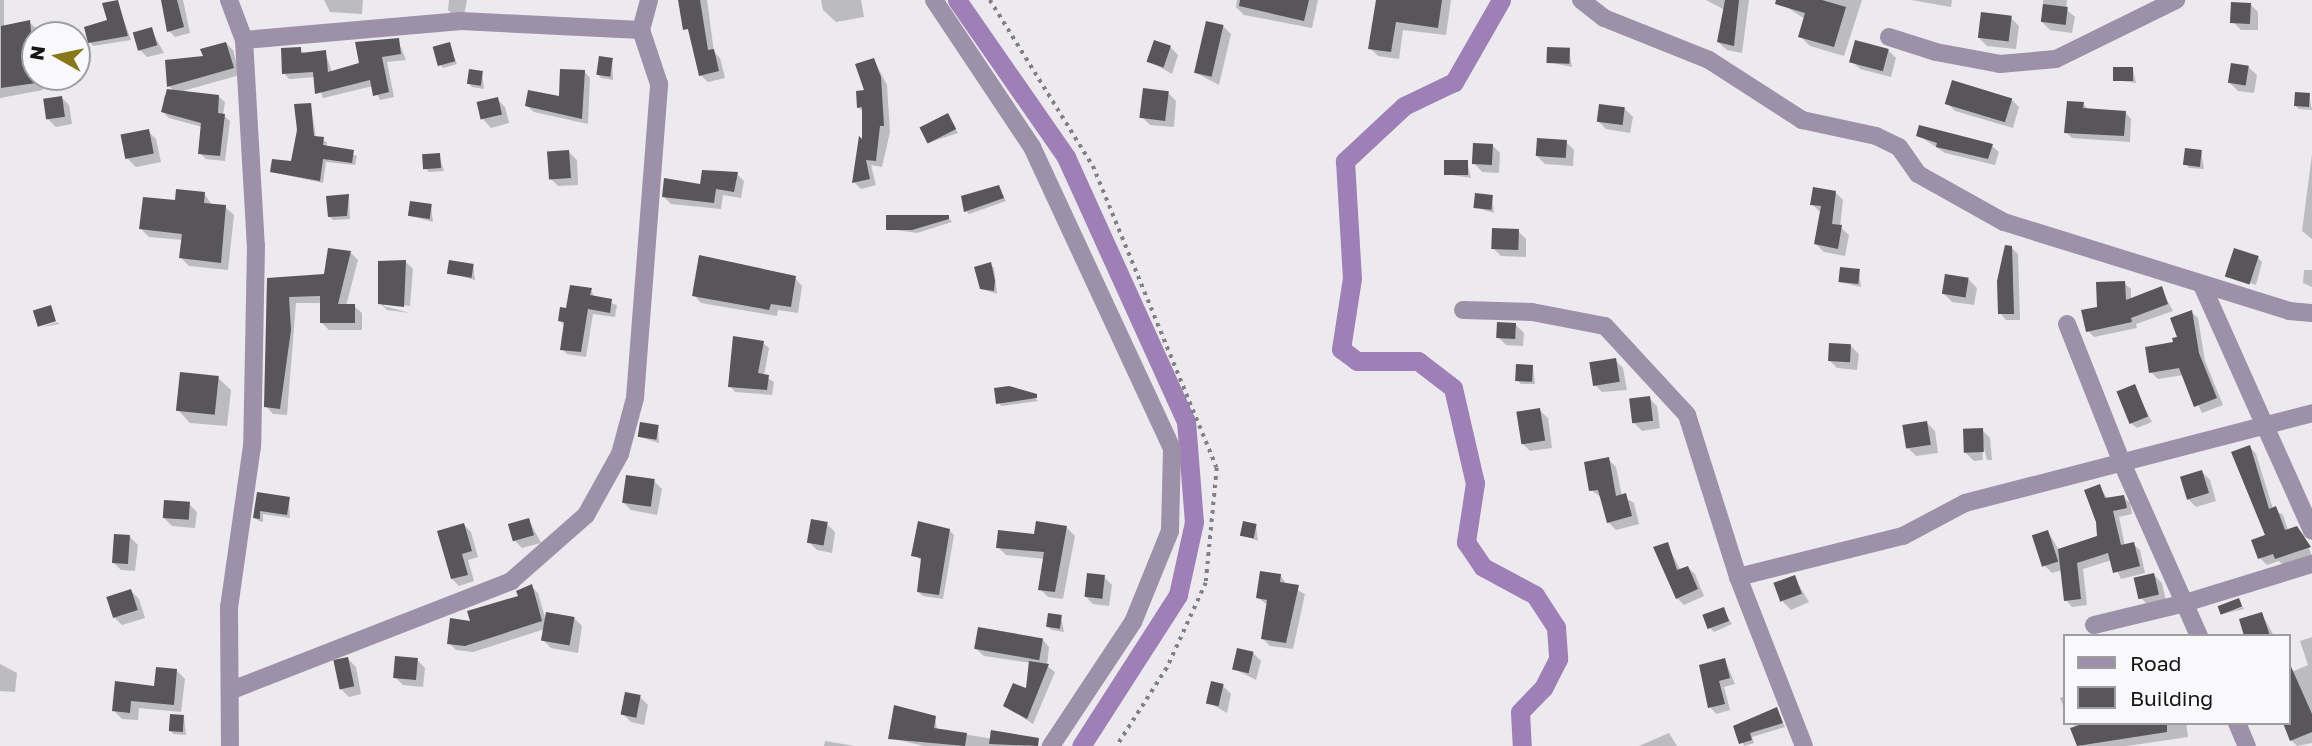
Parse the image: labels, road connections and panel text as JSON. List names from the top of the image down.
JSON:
{
  "legend": ["Road", "Building"],
  "north": "left"
}
